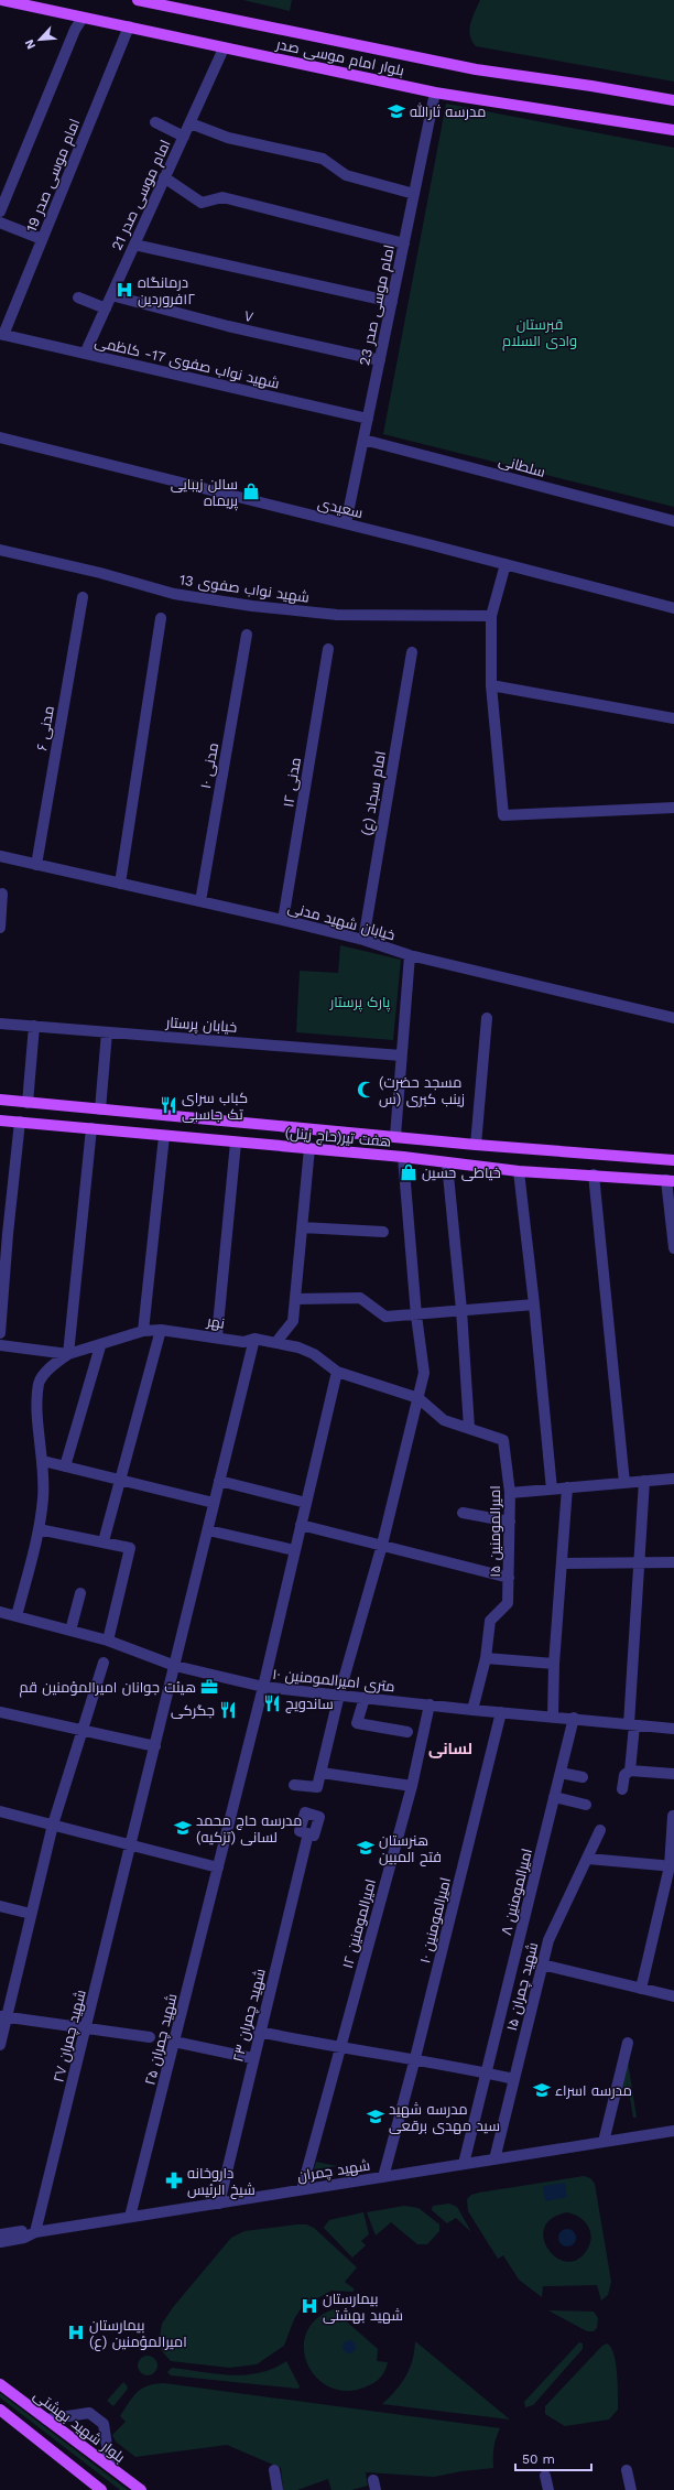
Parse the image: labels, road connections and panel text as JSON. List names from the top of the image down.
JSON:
{
  "streets": {
    "main road": ["بلوار امام موسی صدر", "هفت تیر(حاج زینل)", "بلوار شهید بهشتی"],
    "street": [
      "امام موسی صدر 19",
      "امام موسی صدر 21",
      "امام موسی صدر 23",
      "۷",
      "شهید نواب صفوی 17- کاظمی",
      "سلطانی",
      "سعیدی",
      "شهید نواب صفوی 13",
      "مدنی ۶",
      "مدنی ۱۰",
      "مدنی ۱۲",
      "امام سجاد (ع)",
      "خیابان شهید مدنی",
      "خیابان پرستار",
      "نهر",
      "امیرالمومنین ۱۵",
      "۱۰ متری امیرالمومنین",
      "امیرالمومنین ۸",
      "امیرالمومنین ۱۰",
      "امیرالمومنین ۱۲",
      "شهید چمران ۱۵",
      "شهید چمران ۲۳",
      "شهید چمران ۲۷",
      "شهید چمران ۲۵",
      "شهید چمران"
    ]
  },
  "crossings": [
    ["بلوار امام موسی صدر", "امام موسی صدر 19"],
    ["بلوار امام موسی صدر", "امام موسی صدر 21"],
    ["بلوار امام موسی صدر", "امام موسی صدر 23"],
    ["امام موسی صدر 19", "شهید نواب صفوی 17- کاظمی"],
    ["امام موسی صدر 21", "۷"],
    ["امام موسی صدر 21", "شهید نواب صفوی 17- کاظمی"],
    ["امام موسی صدر 23", "۷"],
    ["امام موسی صدر 23", "شهید نواب صفوی 17- کاظمی"],
    ["امام موسی صدر 23", "سلطانی"],
    ["امام موسی صدر 23", "سعیدی"],
    ["مدنی ۶", "خیابان شهید مدنی"],
    ["مدنی ۱۰", "خیابان شهید مدنی"],
    ["مدنی ۱۲", "خیابان شهید مدنی"],
    ["امام سجاد (ع)", "خیابان شهید مدنی"],
    ["نهر", "امیرالمومنین ۱۵"],
    ["نهر", "شهید چمران ۲۷"],
    ["نهر", "شهید چمران ۲۵"],
    ["امیرالمومنین ۱۵", "۱۰ متری امیرالمومنین"],
    ["۱۰ متری امیرالمومنین", "امیرالمومنین ۸"],
    ["۱۰ متری امیرالمومنین", "امیرالمومنین ۱۰"],
    ["۱۰ متری امیرالمومنین", "امیرالمومنین ۱۲"],
    ["۱۰ متری امیرالمومنین", "شهید چمران ۲۷"],
    ["۱۰ متری امیرالمومنین", "شهید چمران ۲۵"],
    ["امیرالمومنین ۸", "شهید چمران"],
    ["امیرالمومنین ۱۰", "شهید چمران"],
    ["امیرالمومنین ۱۲", "شهید چمران"],
    ["شهید چمران ۱۵", "شهید چمران"],
    ["شهید چمران ۲۳", "شهید چمران"],
    ["شهید چمران ۲۷", "شهید چمران"],
    ["شهید چمران ۲۵", "شهید چمران"]
  ],
  "districts": ["لسانی"],
  "parks": ["قبرستان وادی السلام", "پارک پرستار"],
  "places": {
    "school or university": [
      "مدرسه ثارالله",
      "مدرسه حاج محمد لسانی (تزکیه)",
      "هنرستان فتح المبین",
      "مدرسه اسراء",
      "مدرسه شهید سید مهدی برقعی"
    ],
    "hospital": ["درمانگاه ١٢فروردین", "بیمارستان شهید بهشتی", "بیمارستان امیرالمؤمنین (ع)"],
    "shop": ["سالن زیبایی پریماه", "خیاطی حسین"],
    "mosque": ["(مسجد حضرت زینب کبری (س"],
    "restaurant": ["کباب سرای تک جاسبی", "ساندویچ", "جگرکی"],
    "office": ["هیئت جوانان امیرالمؤمنین قم"],
    "pharmacy": ["داروخانه شیخ الرئیس"]
  },
  "scale_bar": "50 m",
  "north": "bottom left"
}
